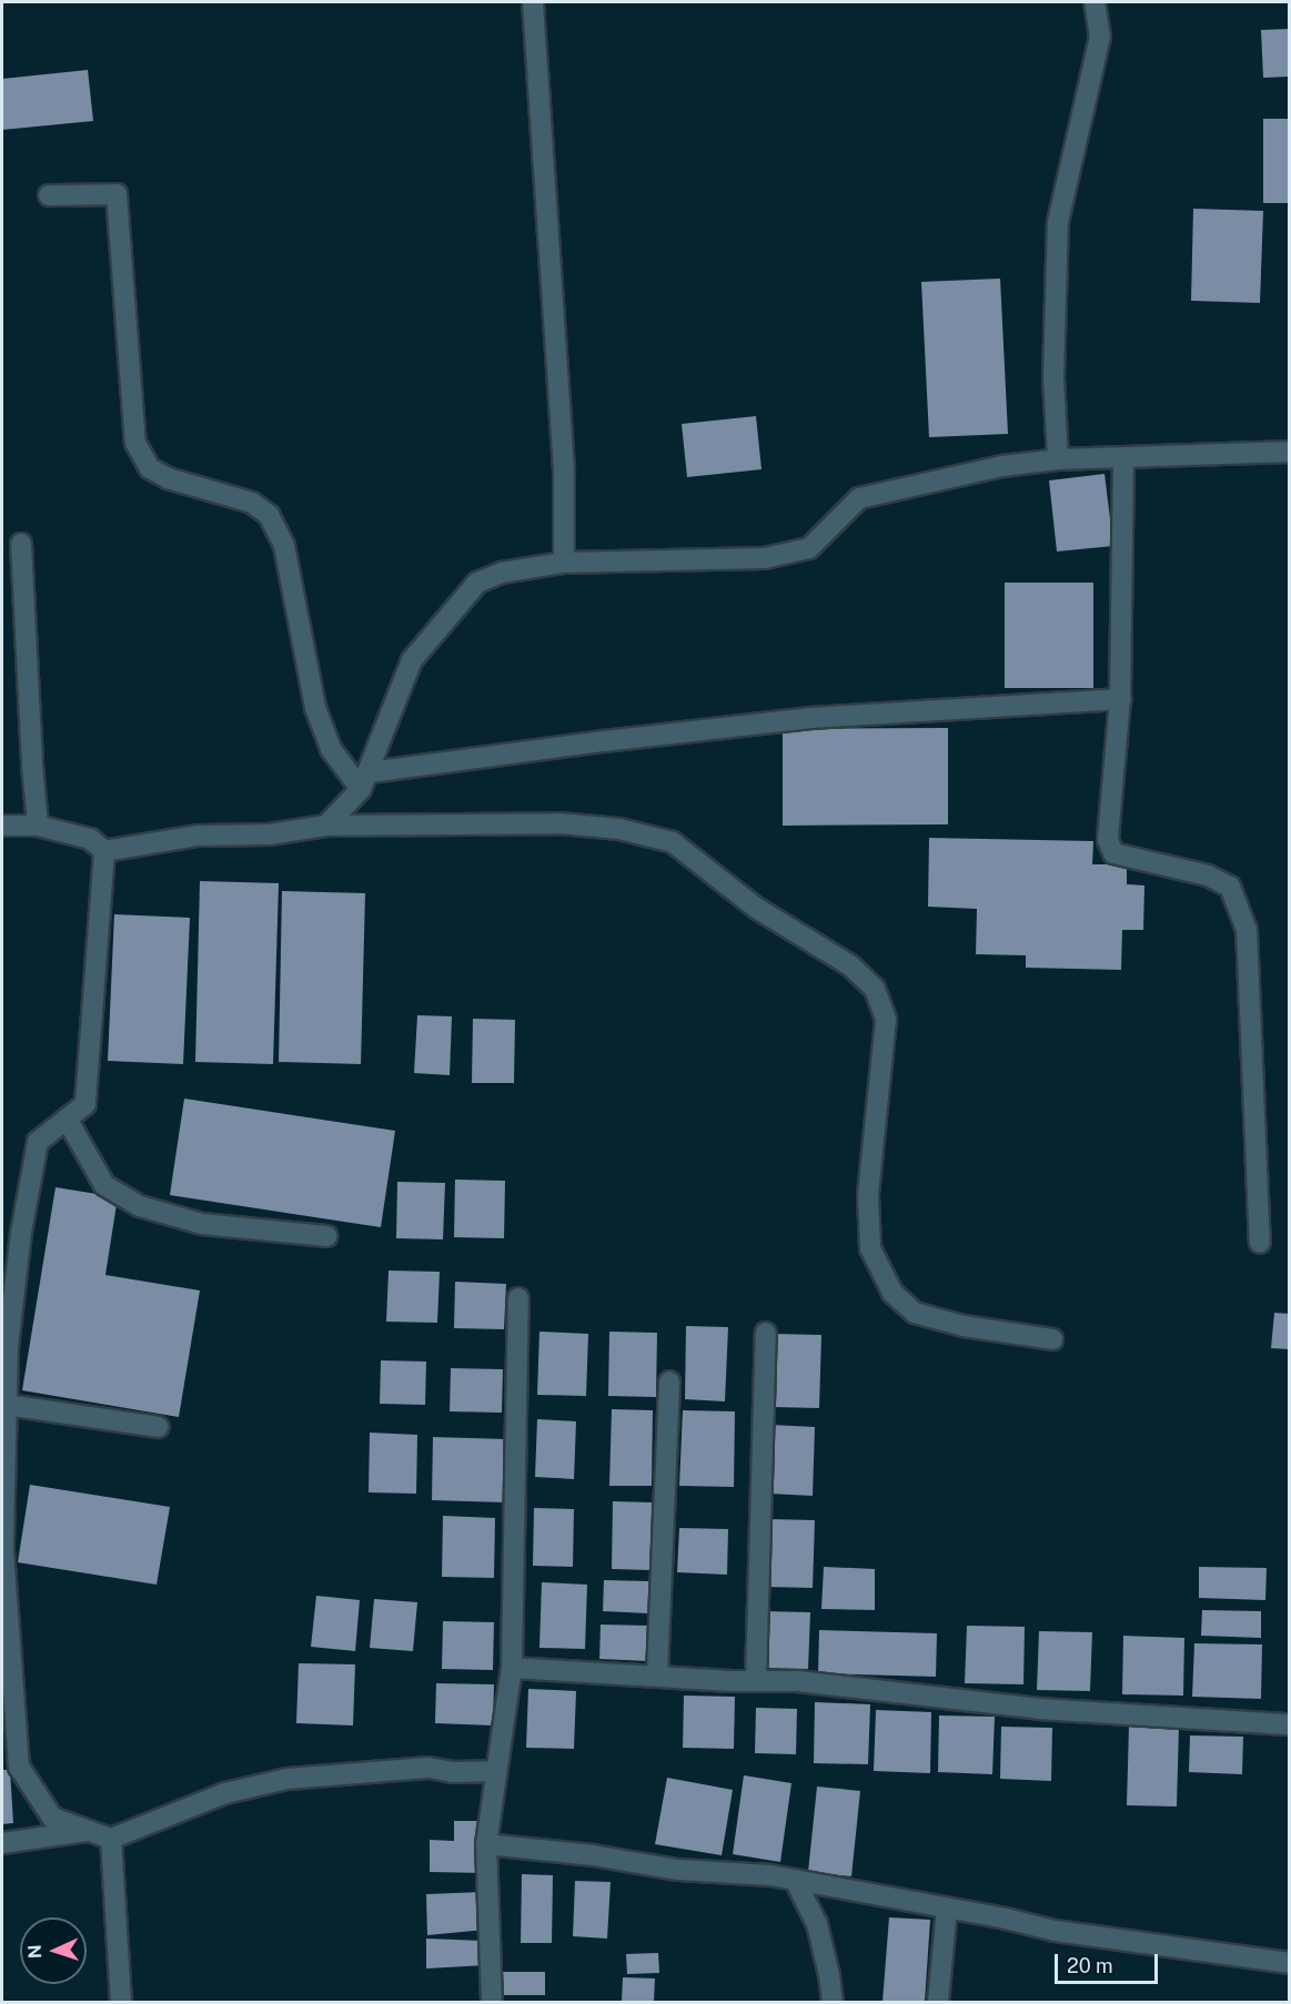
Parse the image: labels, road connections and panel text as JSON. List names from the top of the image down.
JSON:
{
  "scale_bar": "20 m",
  "north": "left"
}
